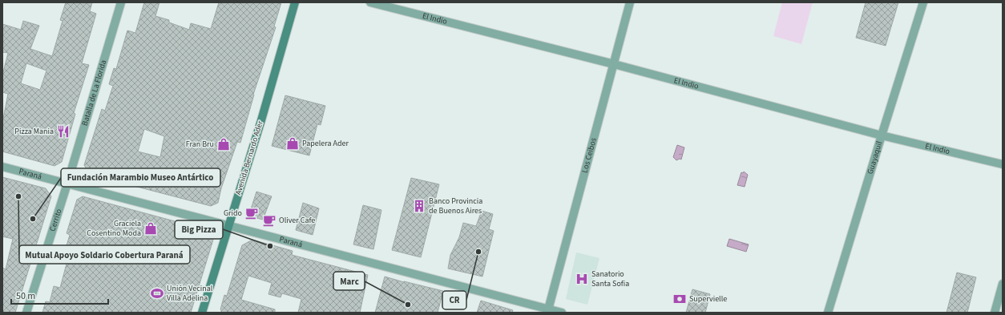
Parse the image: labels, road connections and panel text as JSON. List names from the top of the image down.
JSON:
{
  "streets": {
    "main road": ["Avenida Bernardo Ader"],
    "street": [
      "El Indio",
      "Batalla de La Florida",
      "Los Ceibos",
      "Guayaquil",
      "Paraná",
      "Cerrito"
    ]
  },
  "crossings": [
    ["El Indio", "Los Ceibos"],
    ["El Indio", "Guayaquil"],
    ["Batalla de La Florida", "Paraná"],
    ["Batalla de La Florida", "Cerrito"],
    ["Los Ceibos", "Paraná"],
    ["Avenida Bernardo Ader", "Paraná"],
    ["Paraná", "Cerrito"]
  ],
  "places": {
    "restaurant": ["Pizza Mania"],
    "shop": ["Papelera Ader", "Fran Bru", "Graciela Cosentino Moda"],
    "other": [
      "Mutual Apoyo Soldario Cobertura Paraná",
      "Fundación Marambio Museo Antártico",
      "Big Pizza",
      "CR",
      "Marc"
    ],
    "building": ["Banco Provincia de Buenos Aires"],
    "cafe": ["Grido", "Oliver Cafe"],
    "hospital": ["Sanatorio Santa Sofia"],
    "sports": ["Unión Vecinal Villa Adelina"],
    "bank": ["Supervielle"]
  },
  "scale_bar": "50 m"
}
